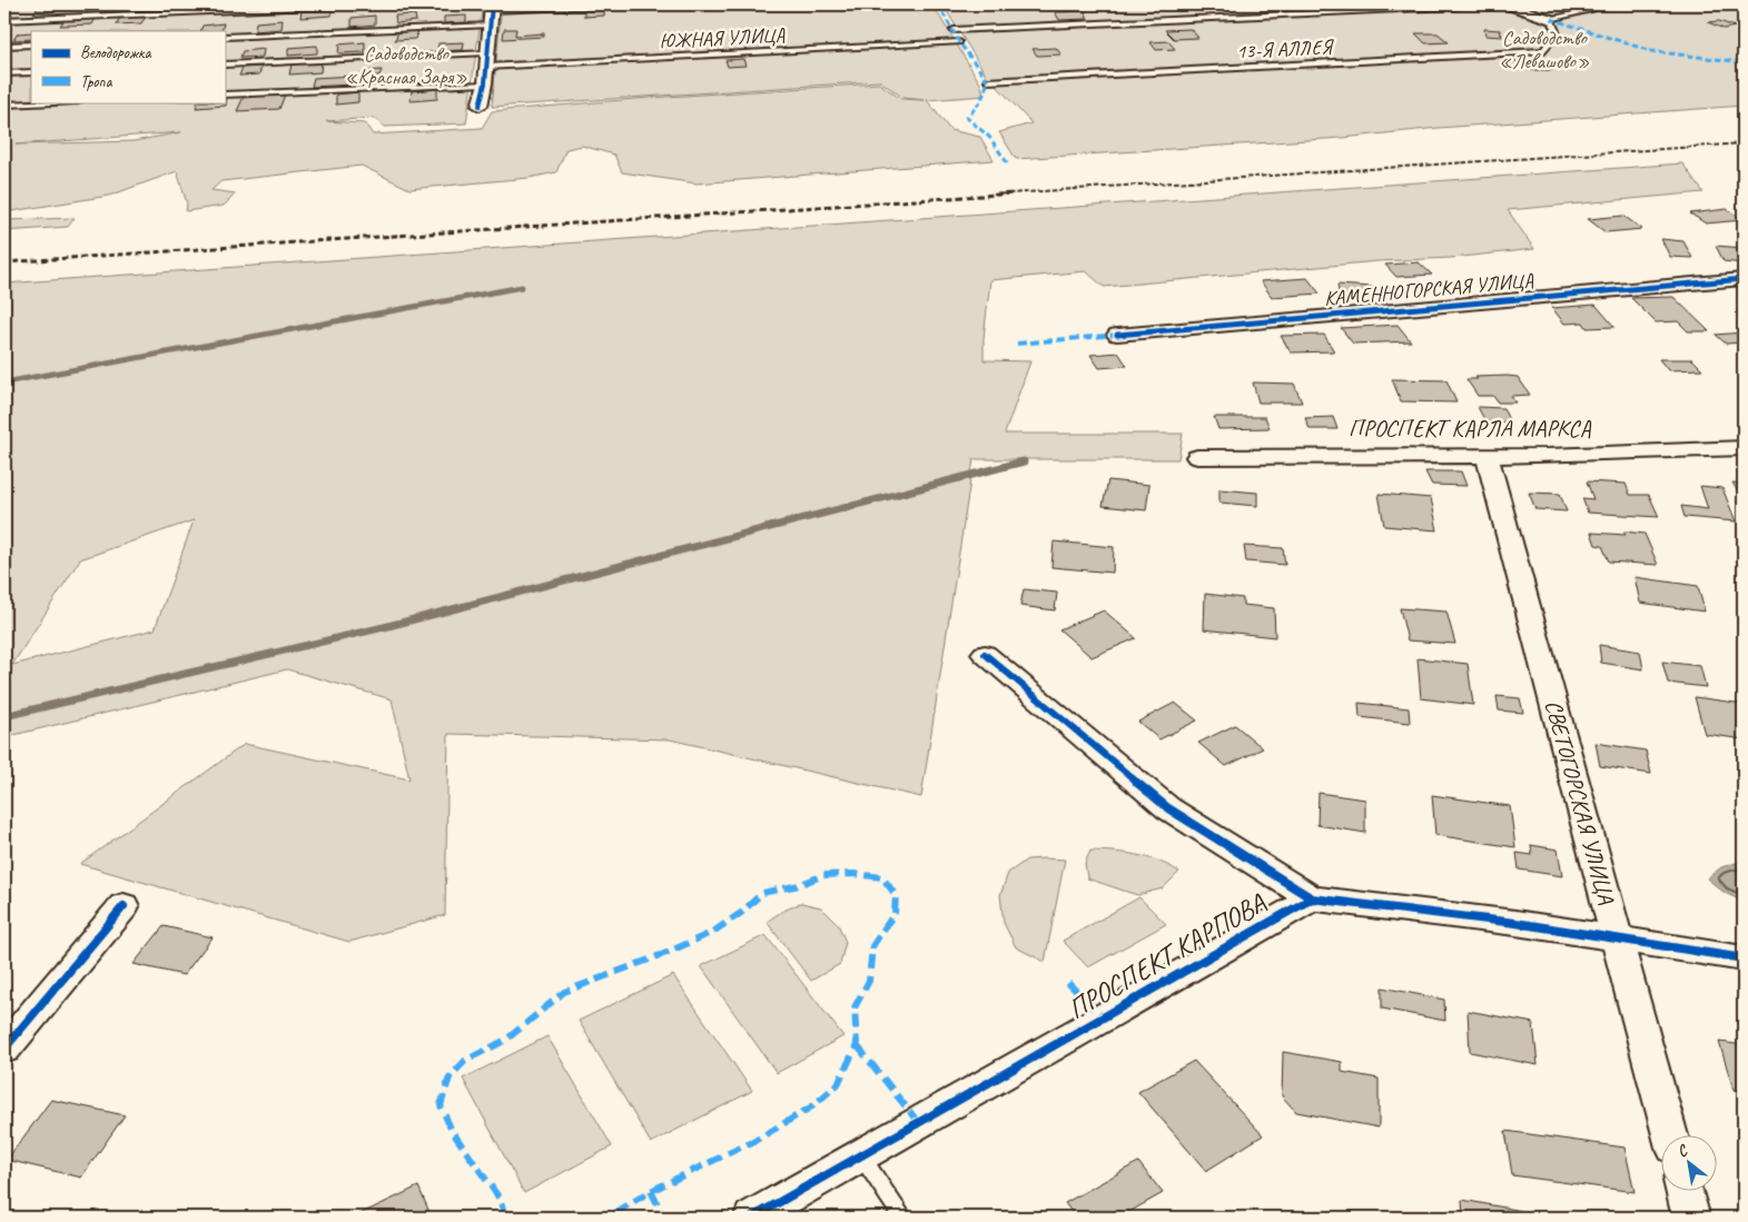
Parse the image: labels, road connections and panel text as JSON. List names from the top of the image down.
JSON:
{
  "streets": {
    "street": [
      "КАМЕННОГОРСКАЯ УЛИЦА",
      "ПРОСПЕКТ КАРЛА МАРКСА",
      "СВЕТОГОРСКАЯ УЛИЦА",
      "ПРОСПЕКТ КАРПОВА"
    ],
    "lane": ["ЮЖНАЯ УЛИЦА", "13-Я АЛЛЕЯ"]
  },
  "crossings": [
    ["ПРОСПЕКТ КАРЛА МАРКСА", "СВЕТОГОРСКАЯ УЛИЦА"]
  ],
  "parks": ["Садоводство «Левашово»", "Садоводство «Красная Заря»"],
  "legend": ["Велодорожка", "Тропа"],
  "north": "top left"
}
